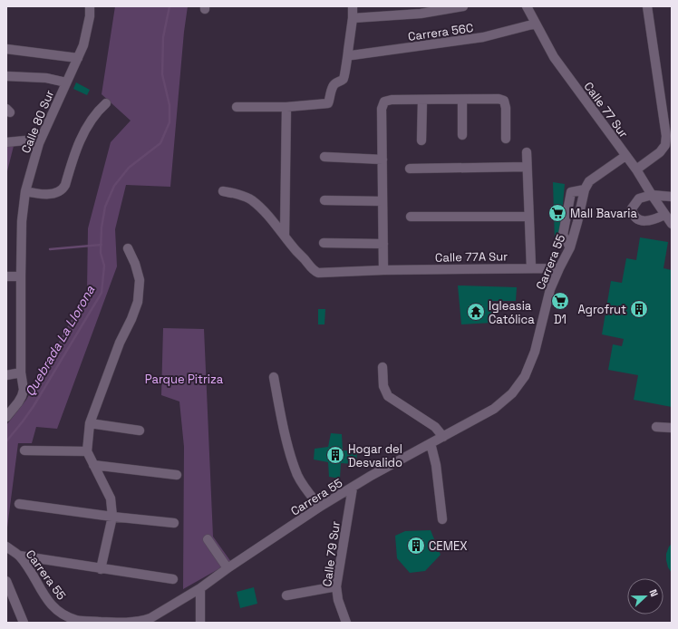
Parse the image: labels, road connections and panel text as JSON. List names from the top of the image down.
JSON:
{
  "streets": {
    "street": [
      "Carrera 56C",
      "Calle 77 Sur",
      "Calle 80 Sur",
      "Calle 77A Sur",
      "Carrera 55",
      "Calle 79 Sur"
    ]
  },
  "crossings": [
    ["Carrera 56C", "Calle 77 Sur"],
    ["Calle 77 Sur", "Carrera 55"],
    ["Calle 77A Sur", "Carrera 55"],
    ["Carrera 55", "Calle 79 Sur"]
  ],
  "water": ["Quebrada La Llorona"],
  "parks": ["Parque Pitriza"],
  "places": {
    "supermarket": ["Mall Bavaria", "D1"],
    "building": ["Agrofrut", "Hogar del Desvalido", "CEMEX"],
    "temple": ["Igleasia Católica"]
  },
  "north": "right"
}
